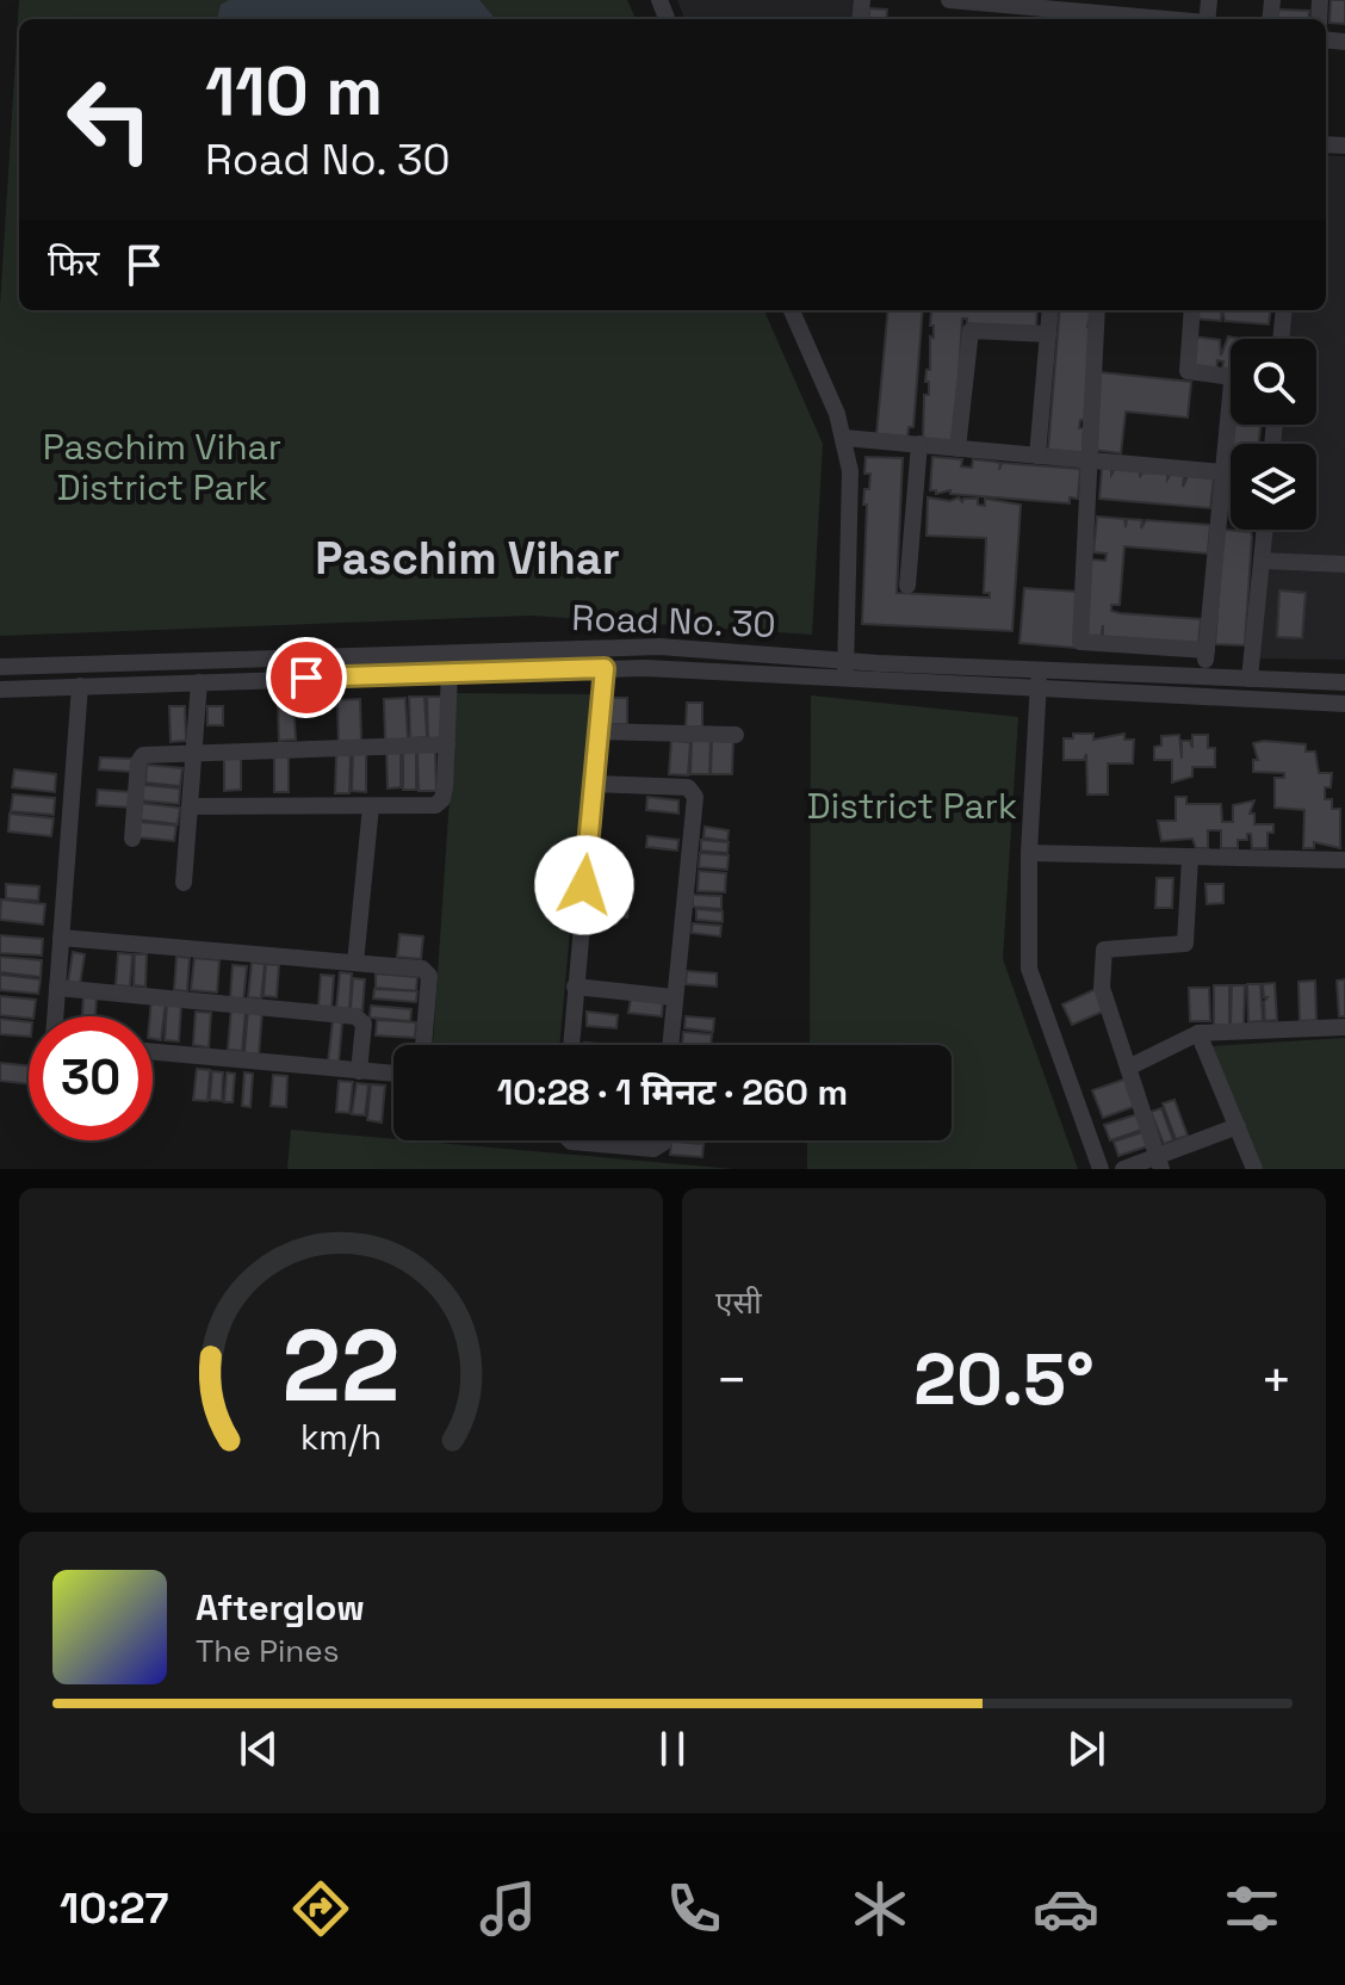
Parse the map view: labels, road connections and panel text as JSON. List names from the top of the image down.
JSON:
{
  "streets": {
    "street": ["Road No. 30"]
  },
  "districts": ["Paschim Vihar"],
  "parks": ["Paschim Vihar District Park", "District Park"],
  "page": {
    "turn": ["110 m", "Road No. 30"],
    "then": "फिर",
    "limit": "30",
    "trip": "10:28 · 1 मिनट · 260 m",
    "tile": "एसी",
    "heat": ["−", "20.5°", "+"],
    "song": ["Afterglow", "The Pines"],
    "tabs": "10:27",
    "gauge": ["22", "km/h"]
  }
}
